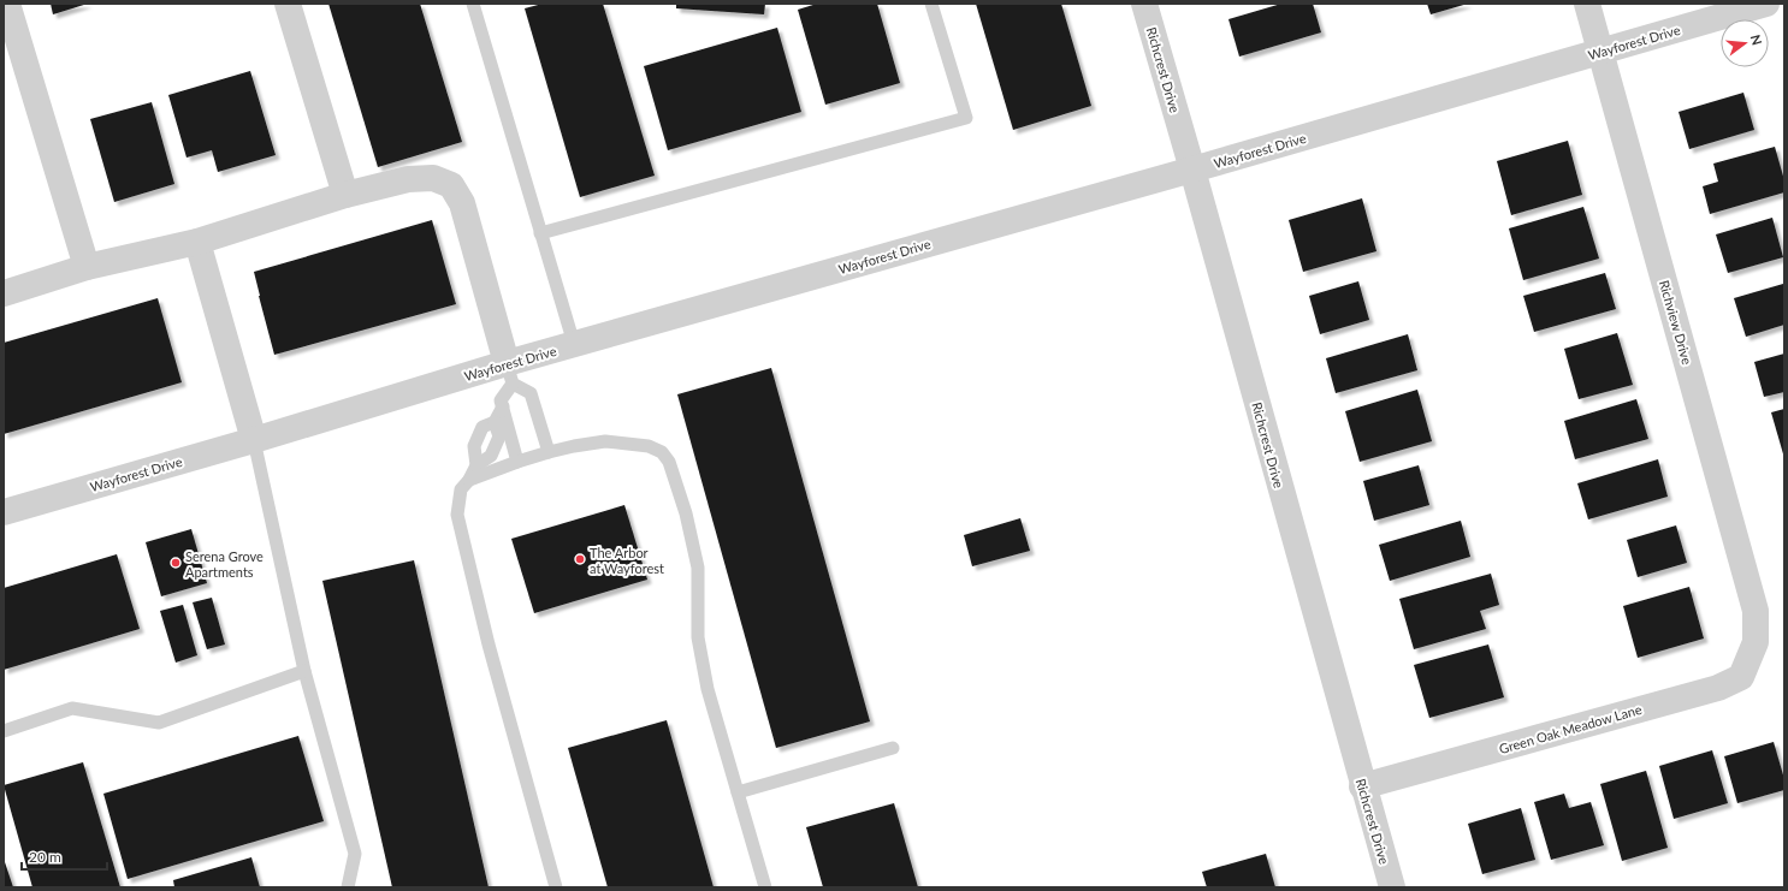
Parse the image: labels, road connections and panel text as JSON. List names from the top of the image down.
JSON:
{
  "streets": {
    "street": [
      "Wayforest Drive",
      "Richcrest Drive",
      "Richview Drive",
      "Green Oak Meadow Lane"
    ]
  },
  "crossings": [
    ["Wayforest Drive", "Richcrest Drive"],
    ["Wayforest Drive", "Richview Drive"],
    ["Richcrest Drive", "Green Oak Meadow Lane"],
    ["Richview Drive", "Green Oak Meadow Lane"]
  ],
  "places": ["The Arbor at Wayforest", "Serena Grove Apartments"],
  "scale_bar": "20 m",
  "north": "right"
}
